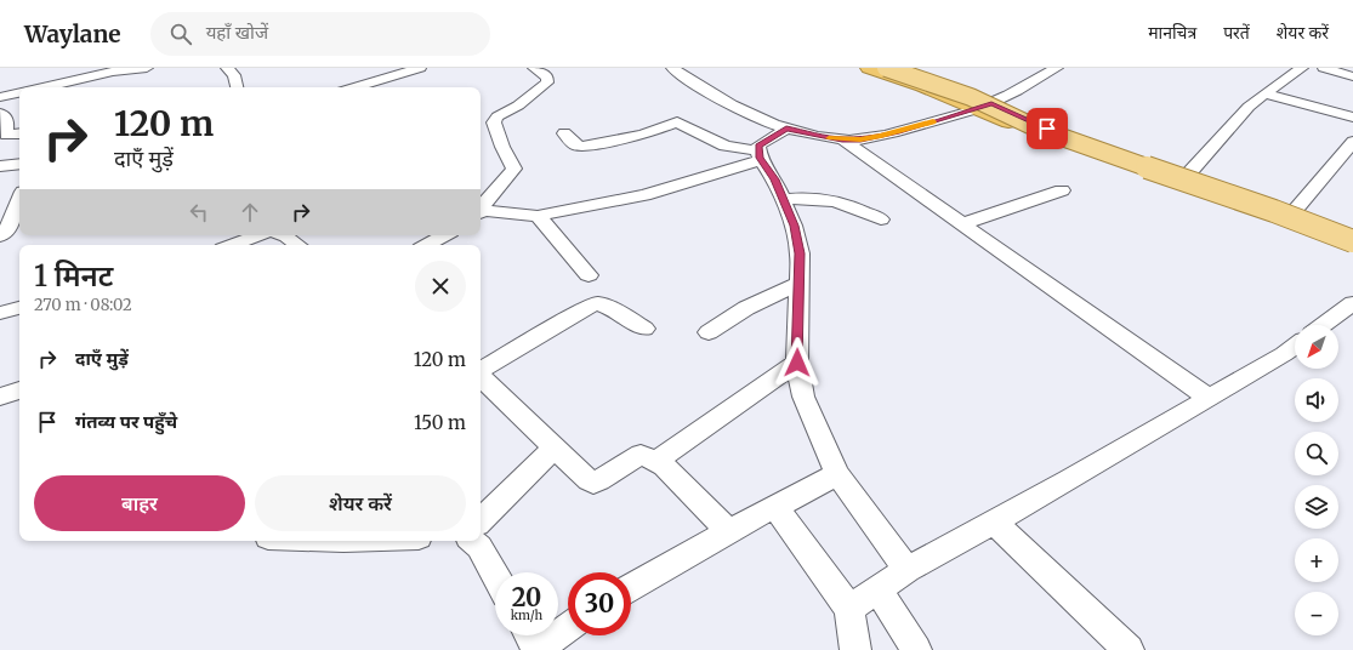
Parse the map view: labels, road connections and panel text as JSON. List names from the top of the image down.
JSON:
{
  "north": "bottom left",
  "page": {
    "header": "Waylane",
    "search": "यहाँ खोजें",
    "nav": ["मानचित्र", "परतें", "शेयर करें"],
    "turn": ["120 m", "दाएँ मुड़ें"],
    "heading": ["1 मिनट", "270 m · 08:02"],
    "map_buttons": ["+", "−"],
    "list": [
      {
        "name": "दाएँ मुड़ें",
        "value": "120 m"
      },
      {
        "name": "गंतव्य पर पहुँचे",
        "value": "150 m"
      }
    ],
    "buttons": ["बाहर", "शेयर करें"],
    "speed": "20 km/h",
    "limit": "30"
  }
}
